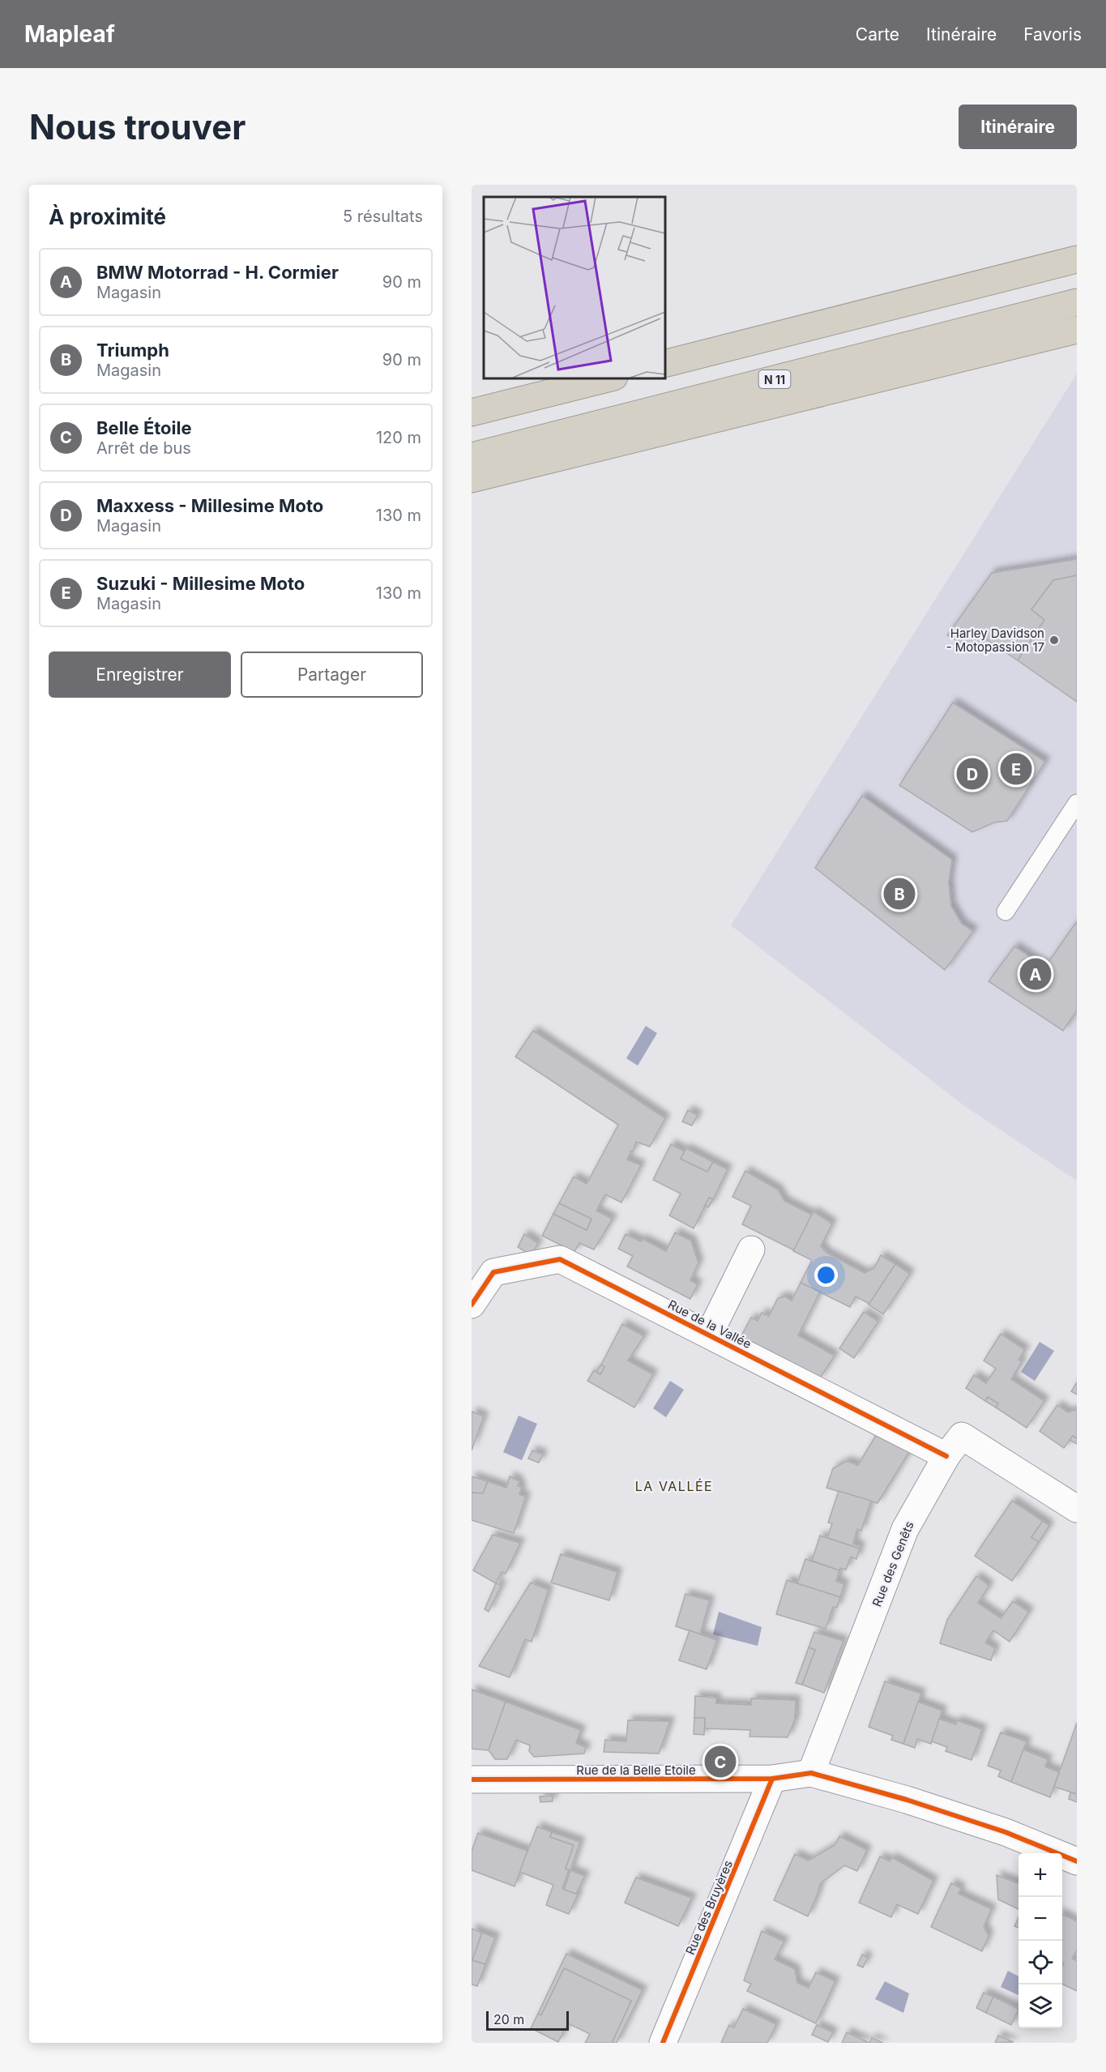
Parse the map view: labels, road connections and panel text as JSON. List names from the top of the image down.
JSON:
{
  "streets": {
    "highway": ["N 11"],
    "street": [
      "Rue de la Vallée",
      "Rue des Genêts",
      "Rue de la Belle Etoile",
      "Rue des Bruyères"
    ]
  },
  "crossings": [
    ["Rue de la Vallée", "Rue des Genêts"],
    ["Rue des Genêts", "Rue de la Belle Etoile"],
    ["Rue de la Belle Etoile", "Rue des Bruyères"]
  ],
  "districts": ["LA VALLÉE"],
  "places": ["Harley Davidson - Motopassion 17"],
  "scale_bar": "20 m",
  "page": {
    "header": "Mapleaf",
    "nav": ["Carte", "Itinéraire", "Favoris"],
    "buttons": [
      "Itinéraire",
      ["Enregistrer", "Partager"]
    ],
    "title": "Nous trouver",
    "heading": ["À proximité", "5 résultats"],
    "list": [
      {
        "mark": "A",
        "name": "BMW Motorrad - H. Cormier",
        "note": "Magasin",
        "value": "90 m"
      },
      {
        "mark": "B",
        "name": "Triumph",
        "note": "Magasin",
        "value": "90 m"
      },
      {
        "mark": "C",
        "name": "Belle Étoile",
        "note": "Arrêt de bus",
        "value": "120 m"
      },
      {
        "mark": "D",
        "name": "Maxxess - Millesime Moto",
        "note": "Magasin",
        "value": "130 m"
      },
      {
        "mark": "E",
        "name": "Suzuki - Millesime Moto",
        "note": "Magasin",
        "value": "130 m"
      }
    ],
    "pins": [
      "E",
      "D",
      "B",
      "A",
      "C"
    ],
    "map_buttons": ["+", "−"],
    "scale": "20 m"
  }
}
